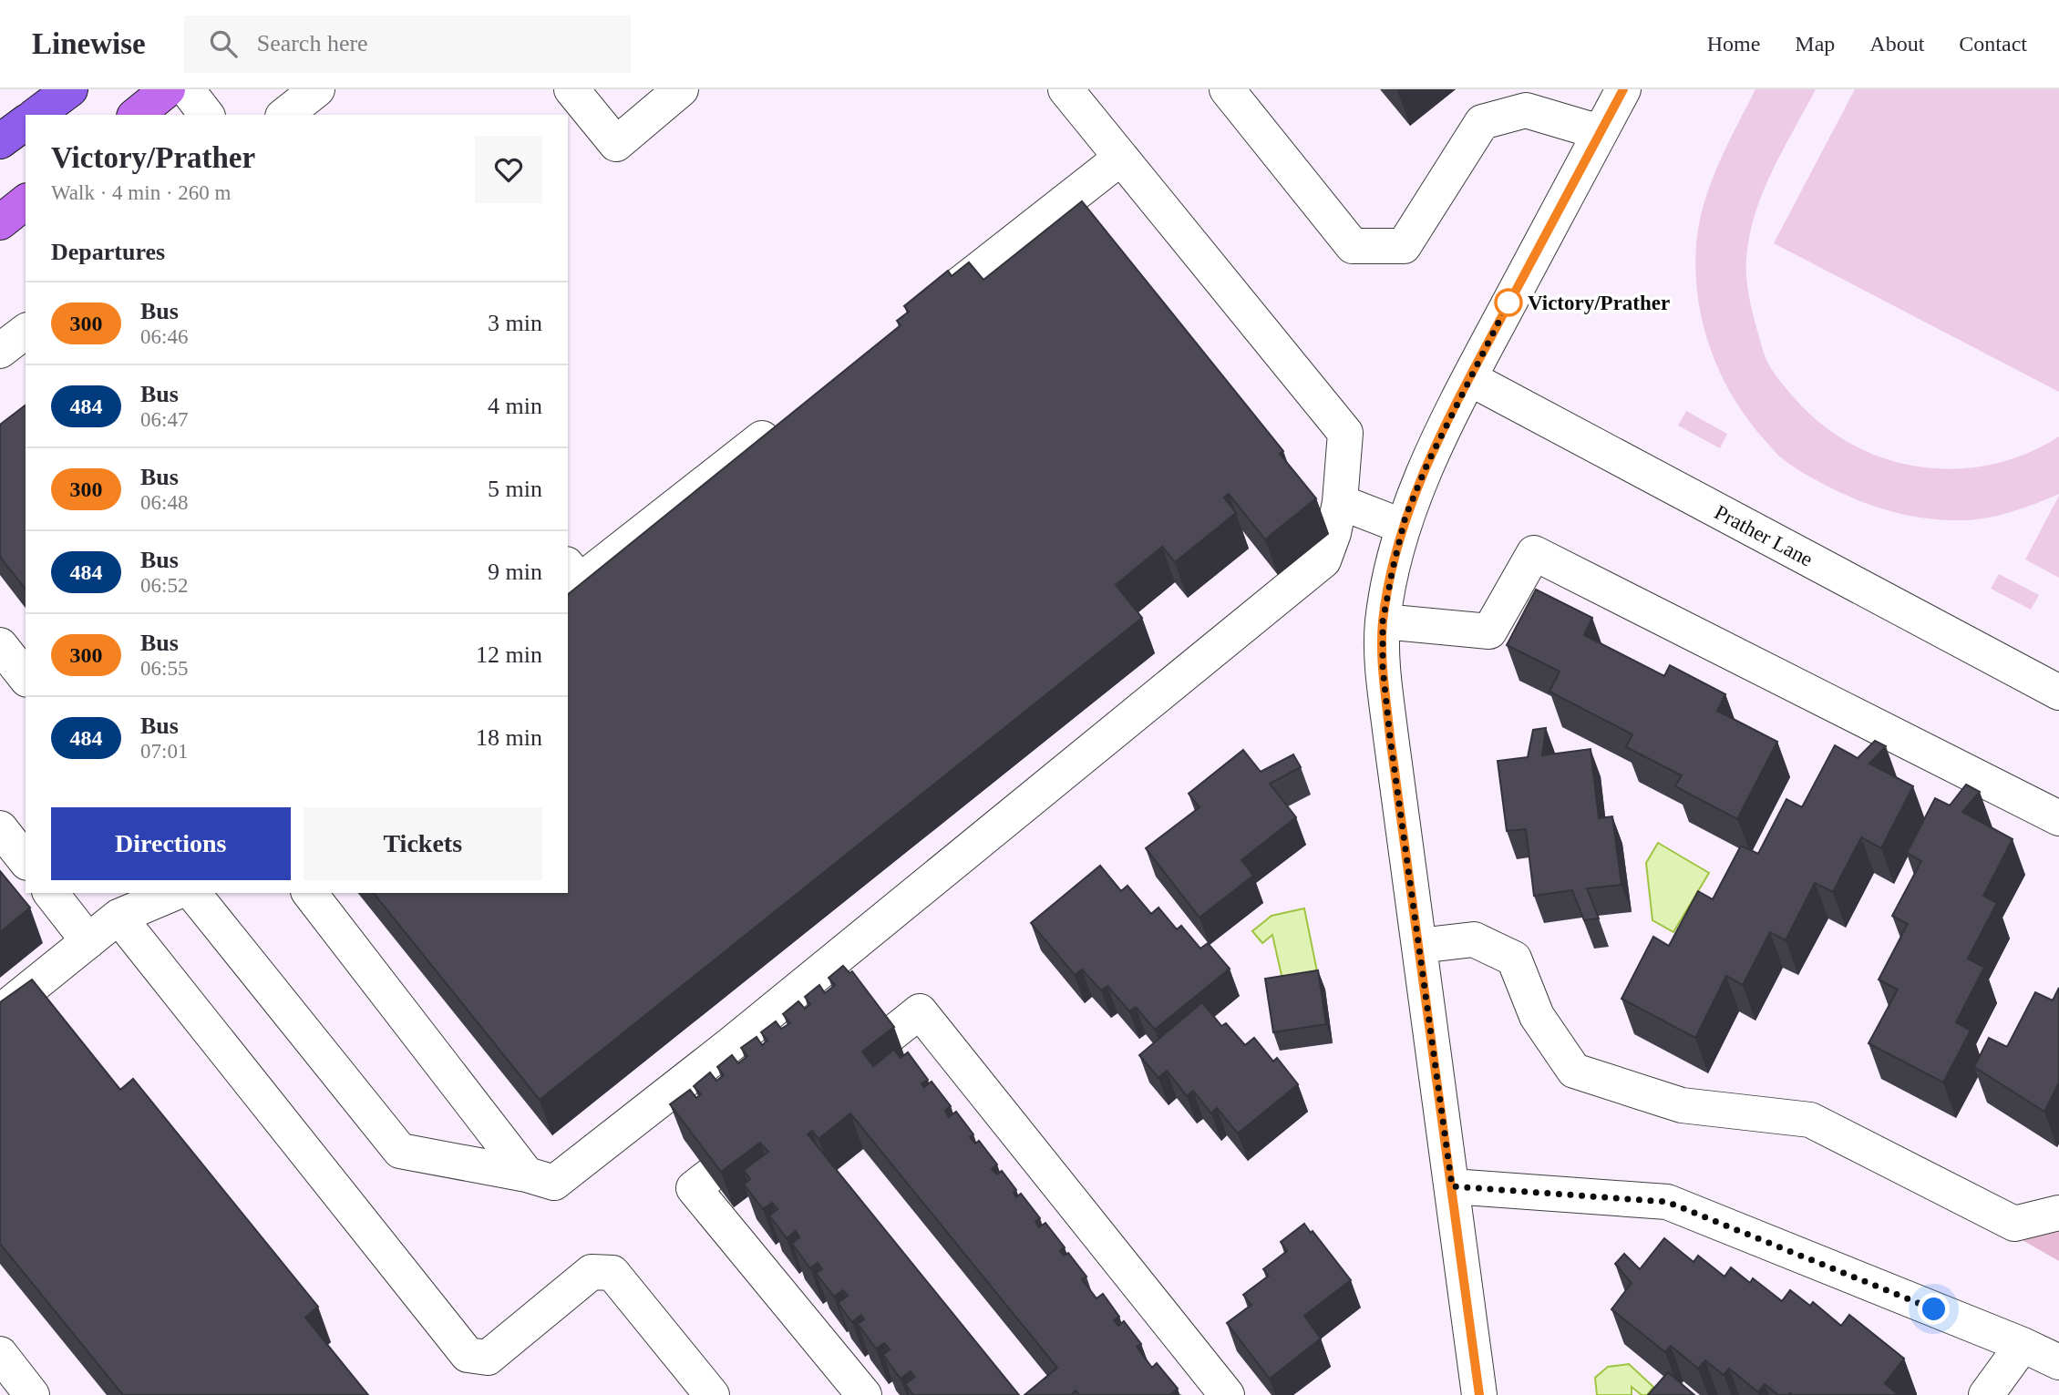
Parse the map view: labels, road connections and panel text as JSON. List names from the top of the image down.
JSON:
{
  "streets": {
    "street": ["Prather Lane"]
  },
  "places": ["Victory/Prather"],
  "lines": ["bus line 300"],
  "page": {
    "header": "Linewise",
    "search": "Search here",
    "nav": [
      "Home",
      "Map",
      "About",
      "Contact"
    ],
    "heading": [
      ["Victory/Prather", "Walk · 4 min · 260 m"],
      "Departures"
    ],
    "list": [
      {
        "mark": "300",
        "name": "Bus",
        "note": "06:46",
        "value": "3 min"
      },
      {
        "mark": "484",
        "name": "Bus",
        "note": "06:47",
        "value": "4 min"
      },
      {
        "mark": "300",
        "name": "Bus",
        "note": "06:48",
        "value": "5 min"
      },
      {
        "mark": "484",
        "name": "Bus",
        "note": "06:52",
        "value": "9 min"
      },
      {
        "mark": "300",
        "name": "Bus",
        "note": "06:55",
        "value": "12 min"
      },
      {
        "mark": "484",
        "name": "Bus",
        "note": "07:01",
        "value": "18 min"
      }
    ],
    "buttons": ["Directions", "Tickets"]
  }
}
